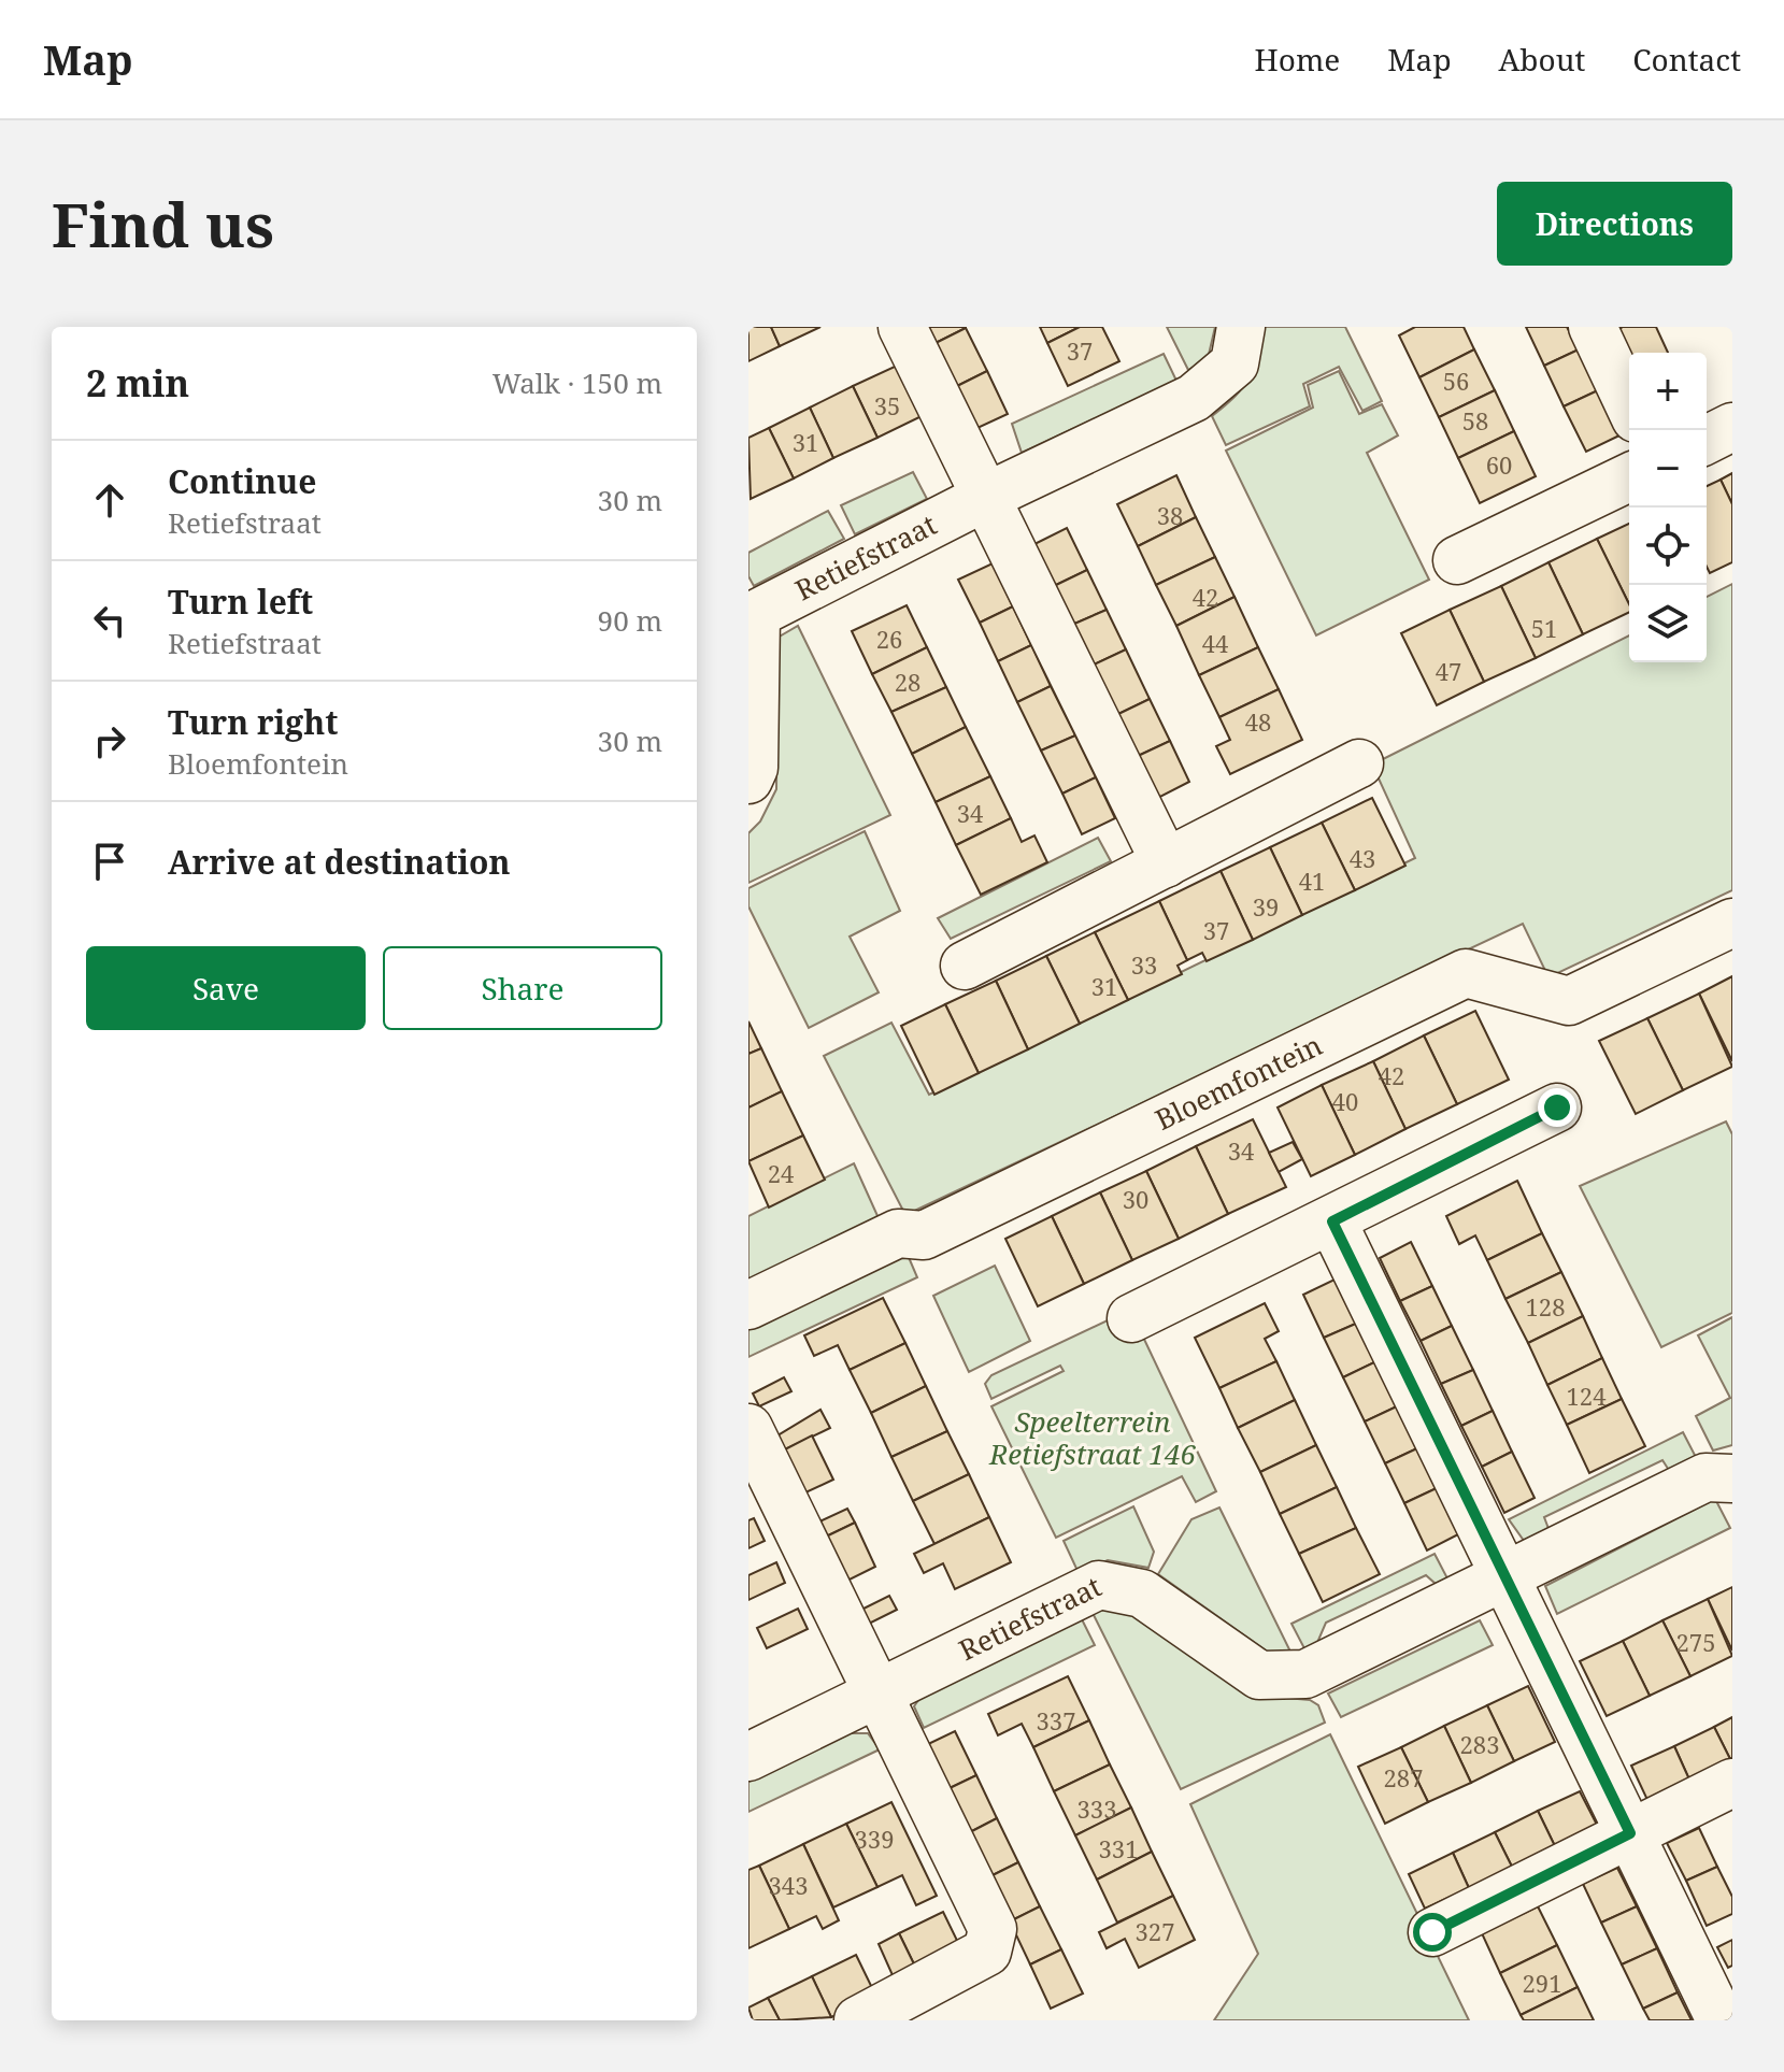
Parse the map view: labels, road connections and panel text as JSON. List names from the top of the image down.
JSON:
{
  "streets": {
    "street": ["Retiefstraat", "Bloemfontein"]
  },
  "parks": ["Speelterrein Retiefstraat 146"],
  "house_numbers": [
    "37",
    "56",
    "35",
    "58",
    "31",
    "60",
    "38",
    "42",
    "51",
    "26",
    "44",
    "47",
    "28",
    "48",
    "34",
    "43",
    "41",
    "39",
    "37",
    "33",
    "31",
    "42",
    "40",
    "34",
    "24",
    "30",
    "128",
    "124",
    "275",
    "337",
    "283",
    "287",
    "333",
    "339",
    "331",
    "343",
    "327",
    "291"
  ],
  "page": {
    "header": "Map",
    "nav": [
      "Home",
      "Map",
      "About",
      "Contact"
    ],
    "buttons": [
      "Directions",
      ["Save", "Share"]
    ],
    "title": "Find us",
    "heading": ["2 min", "Walk · 150 m"],
    "map_buttons": ["+", "−"],
    "list": [
      ["Continue", "Retiefstraat", "30 m"],
      ["Turn left", "Retiefstraat", "90 m"],
      ["Turn right", "Bloemfontein", "30 m"],
      "Arrive at destination"
    ]
  }
}
